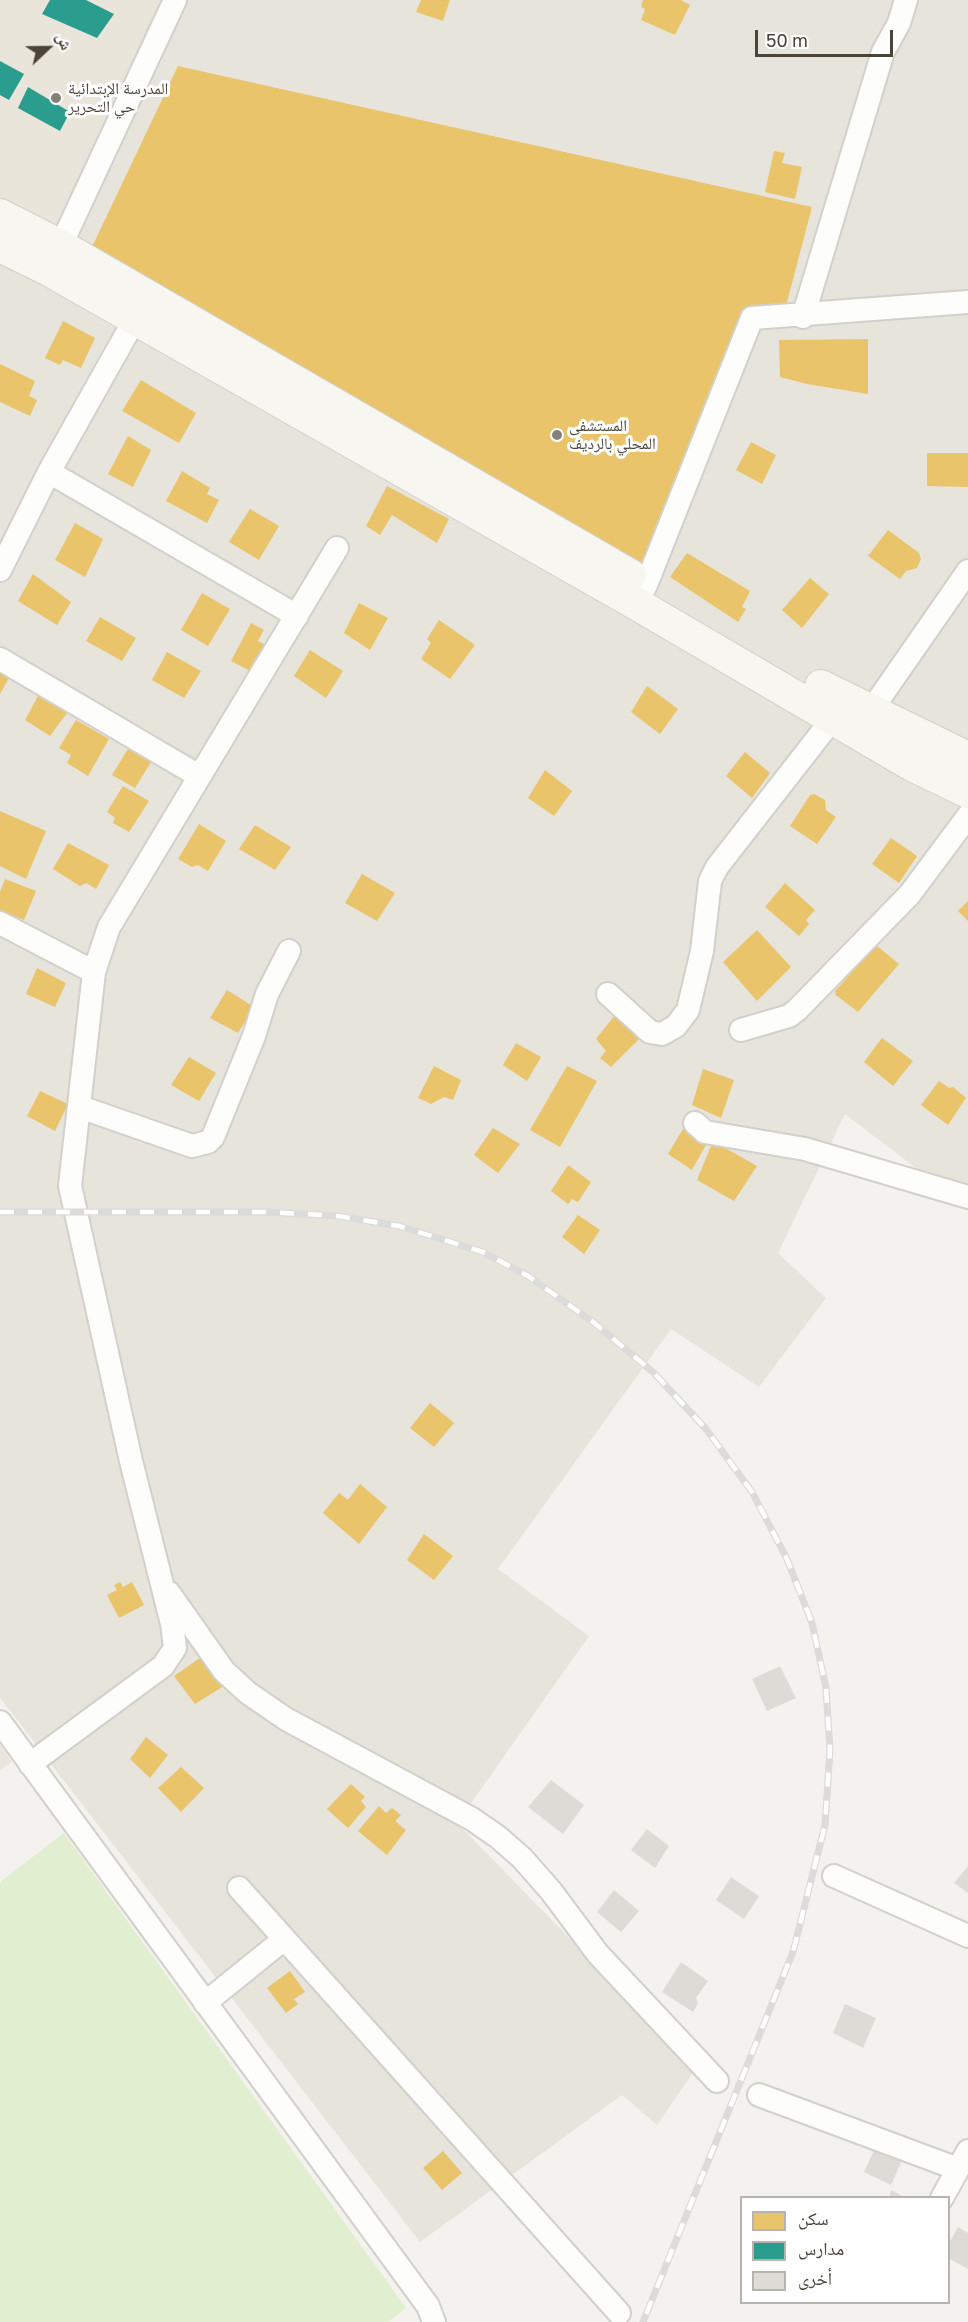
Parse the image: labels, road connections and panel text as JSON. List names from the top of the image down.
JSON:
{
  "places": ["المدرسة الإبتدائية حي التحرير", "المستشفى المحلي بالرديف"],
  "legend": ["سكن", "مدارس", "أخرى"],
  "scale_bar": "50 m",
  "north": "right"
}
